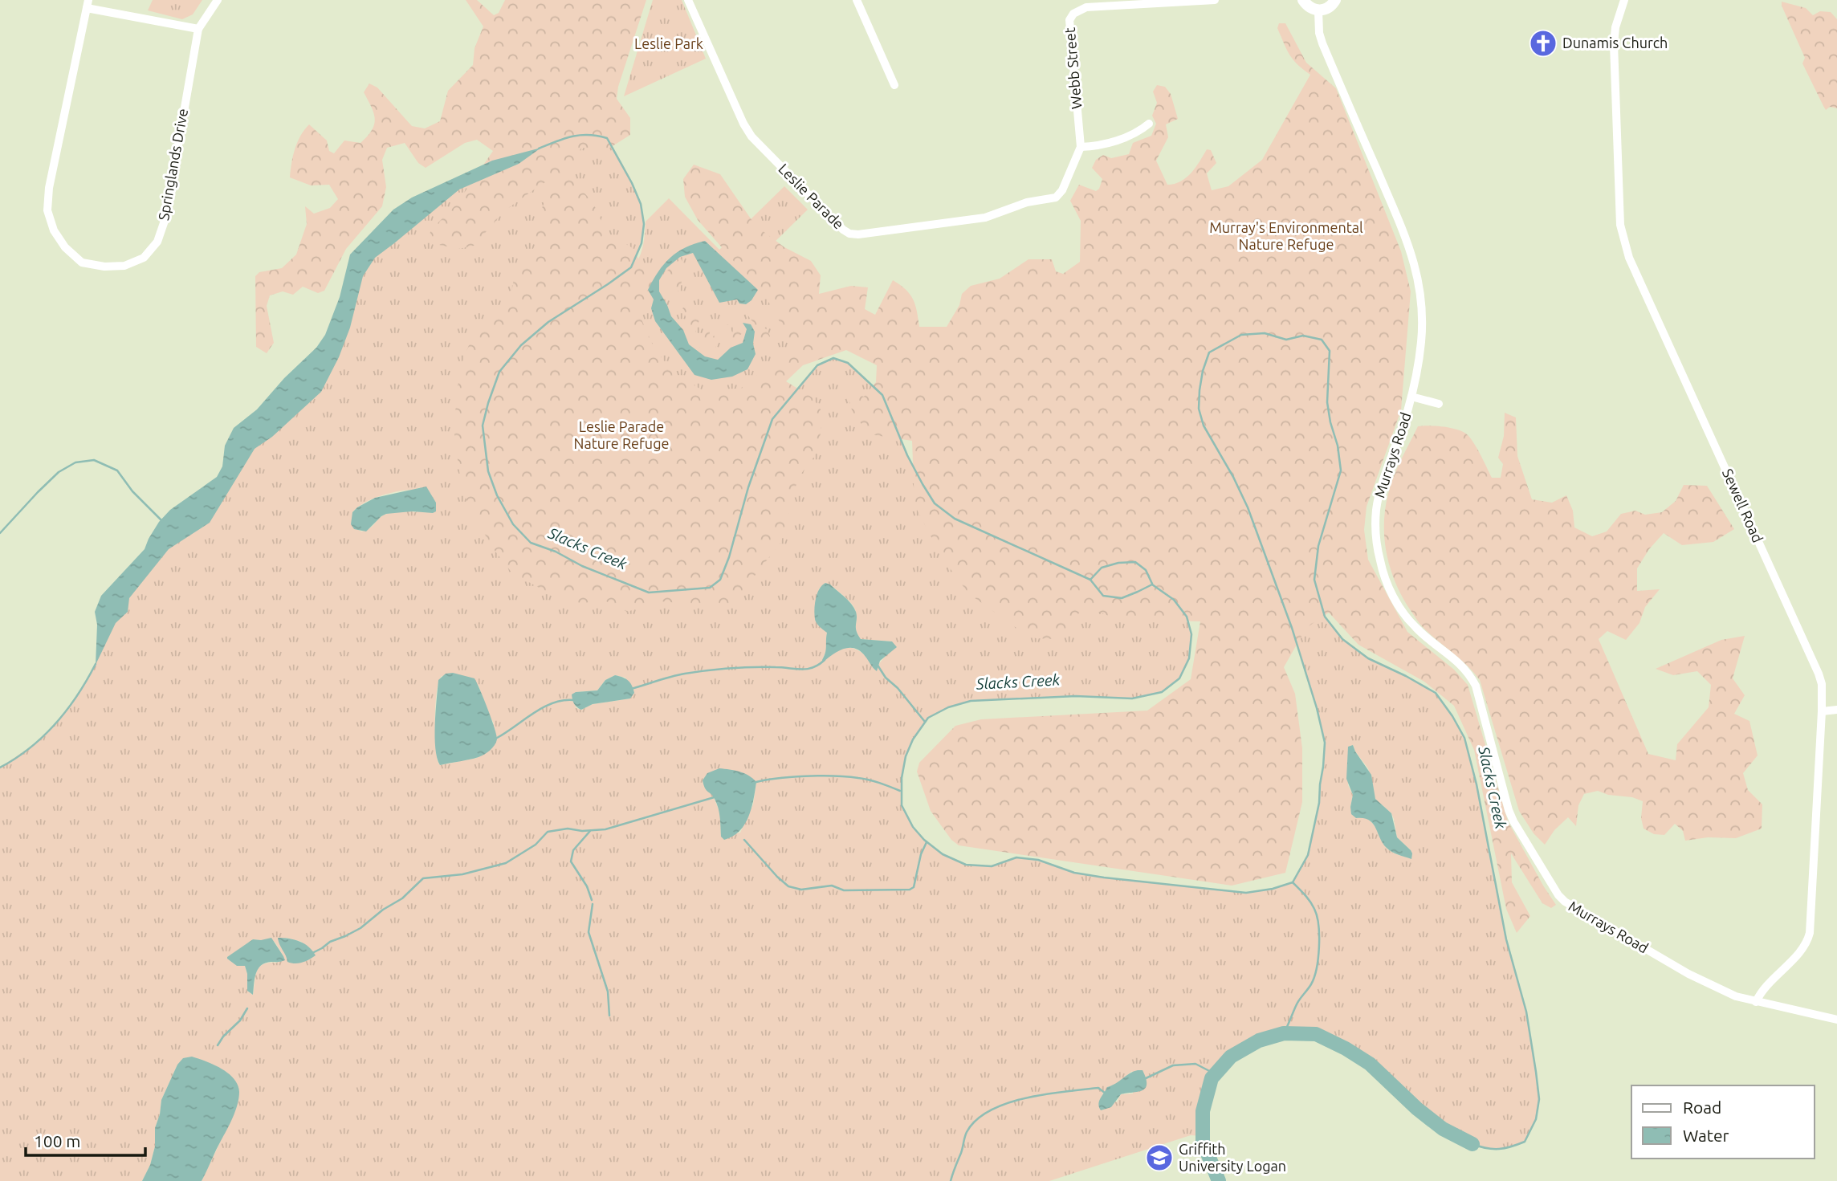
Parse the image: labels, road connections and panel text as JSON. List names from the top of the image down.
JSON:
{
  "streets": {
    "street": [
      "Webb Street",
      "Springlands Drive",
      "Leslie Parade",
      "Murrays Road",
      "Sewell Road"
    ]
  },
  "crossings": [
    ["Webb Street", "Leslie Parade"],
    ["Murrays Road", "Sewell Road"]
  ],
  "water": ["Slacks Creek"],
  "parks": ["Leslie Park", "Murray's Environmental Nature Refuge", "Leslie Parade Nature Refuge"],
  "places": {
    "church": ["Dunamis Church"],
    "school or university": ["Griffith University Logan"]
  },
  "legend": ["Road", "Water"],
  "scale_bar": "100 m"
}
